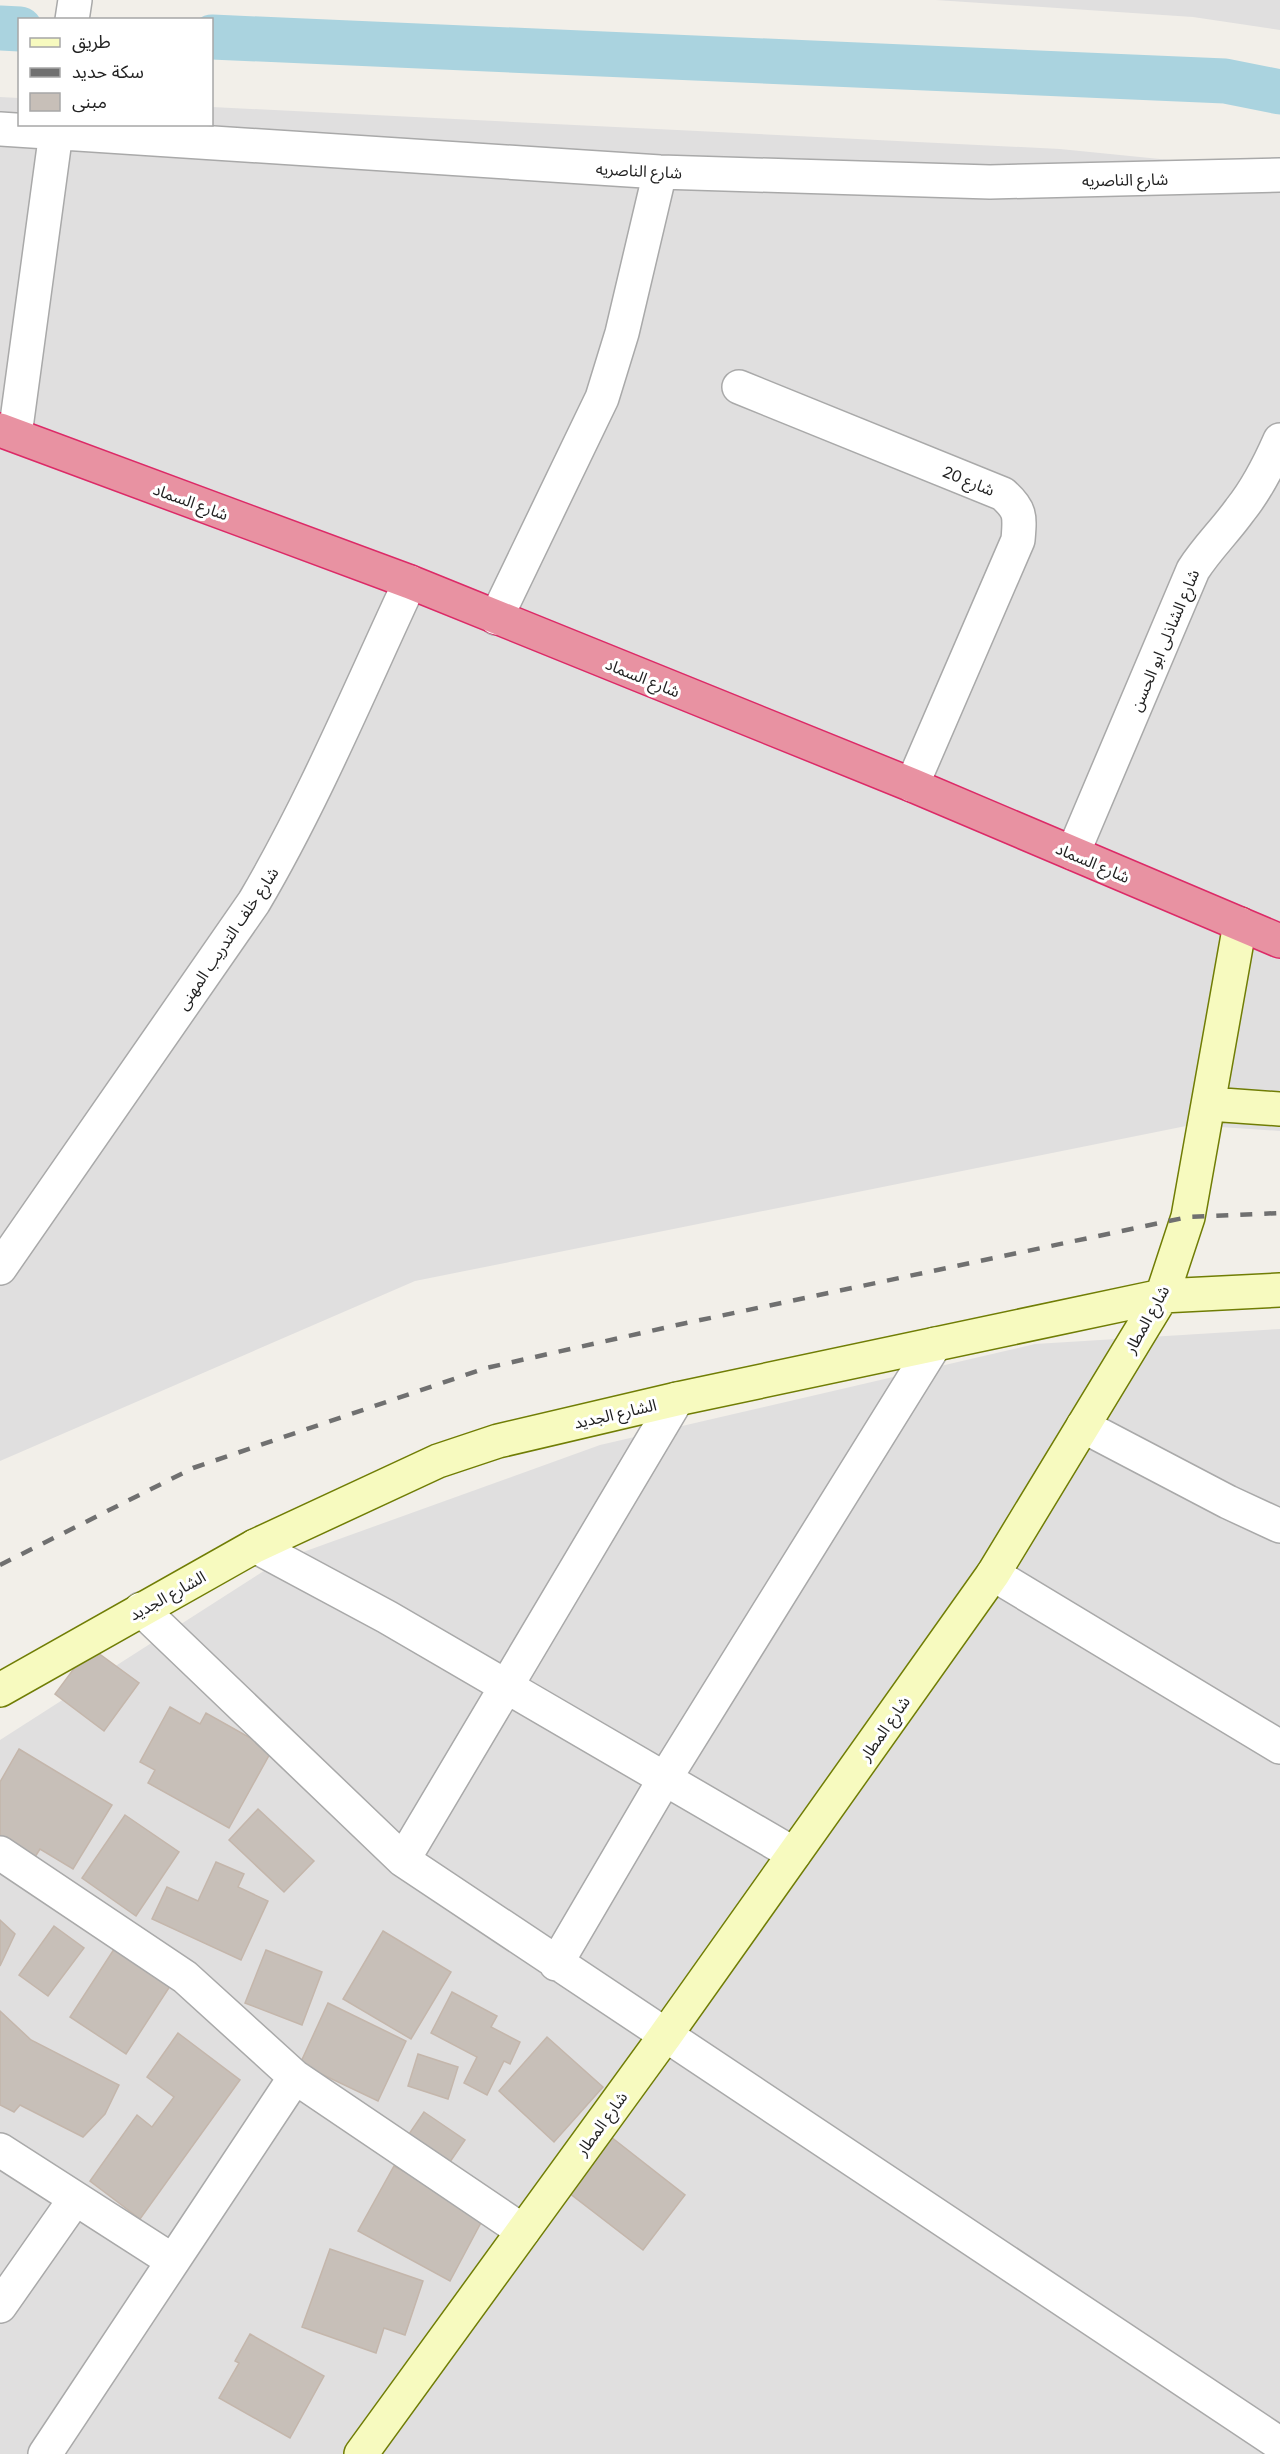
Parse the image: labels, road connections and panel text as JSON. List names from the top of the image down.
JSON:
{
  "streets": {
    "highway": ["شارع السماد"],
    "street": [
      "شارع الناصريه",
      "شارع 20",
      "شارع الشاذلى ابو الحسن",
      "شارع خلف التدريب المهنى",
      "شارع المطار",
      "الشارع الجديد"
    ]
  },
  "crossings": [
    ["شارع 20", "شارع السماد"],
    ["شارع السماد", "شارع الشاذلى ابو الحسن"],
    ["شارع السماد", "شارع خلف التدريب المهنى"],
    ["شارع السماد", "شارع المطار"],
    ["شارع المطار", "الشارع الجديد"]
  ],
  "legend": ["طريق", "سكة حديد", "مبنى"]
}
